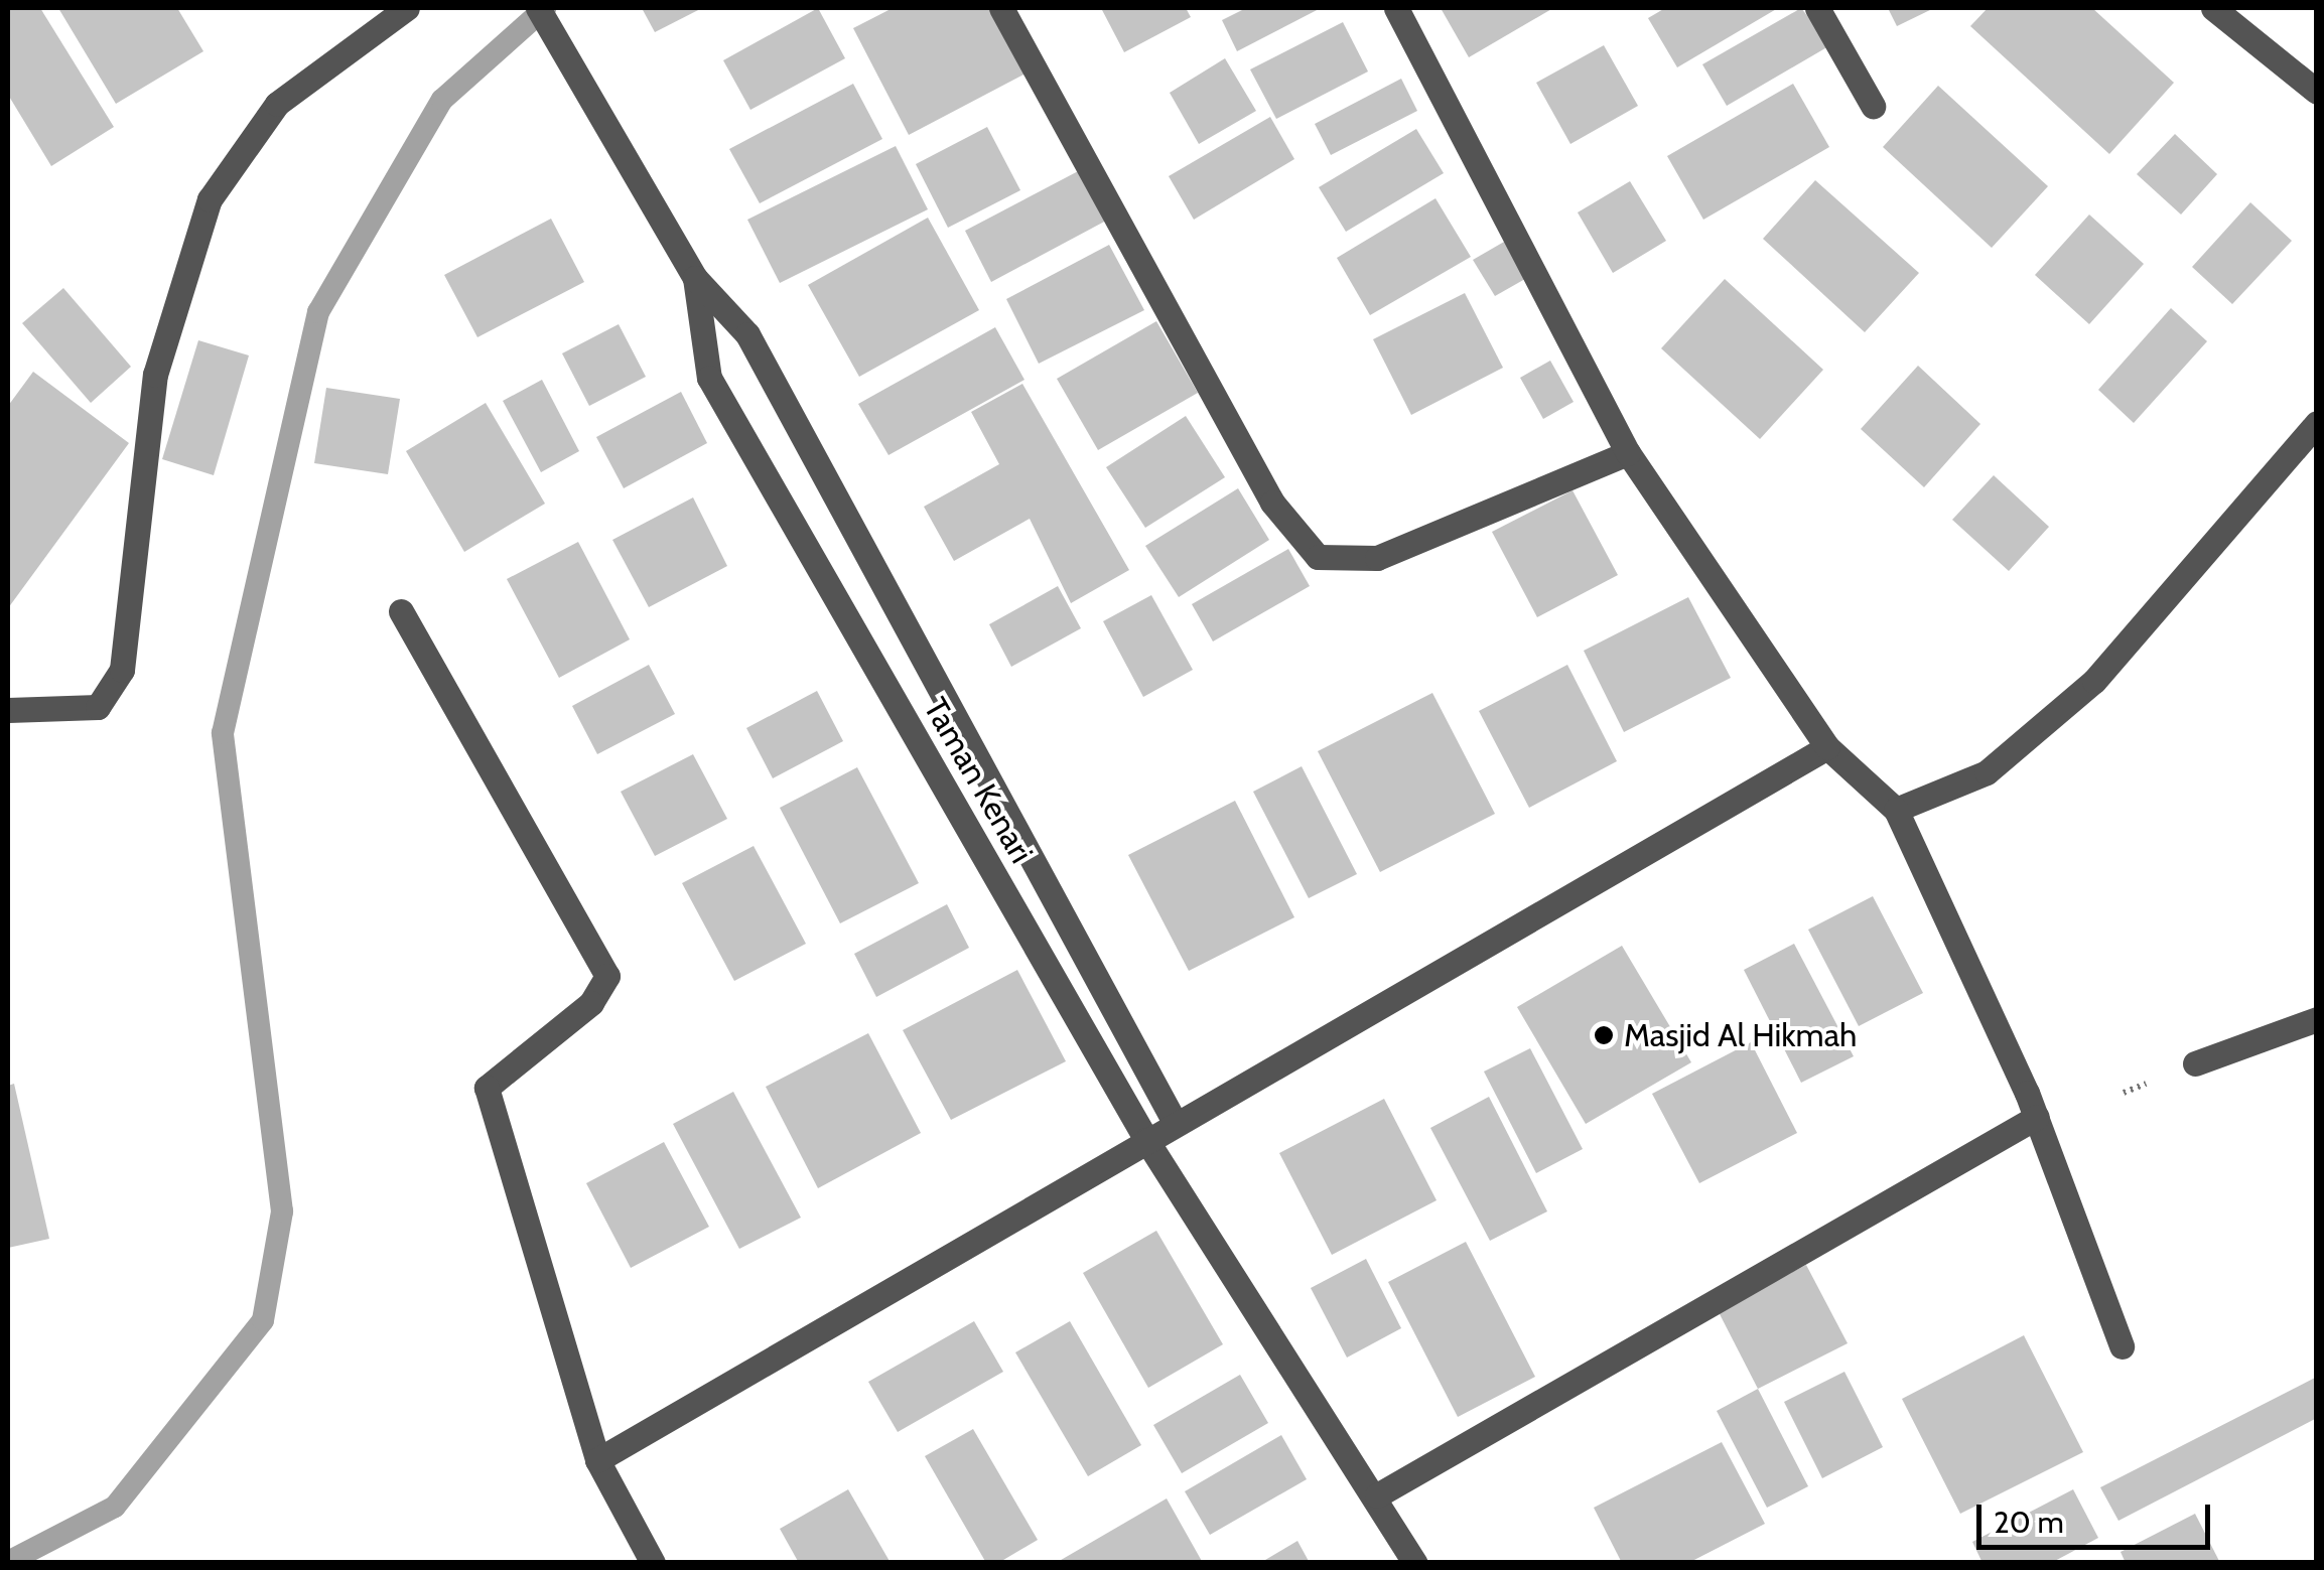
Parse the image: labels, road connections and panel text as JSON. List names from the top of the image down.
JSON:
{
  "streets": {
    "street": ["Taman Kenari"]
  },
  "places": ["Masjid Al Hikmah"],
  "scale_bar": "20 m"
}
